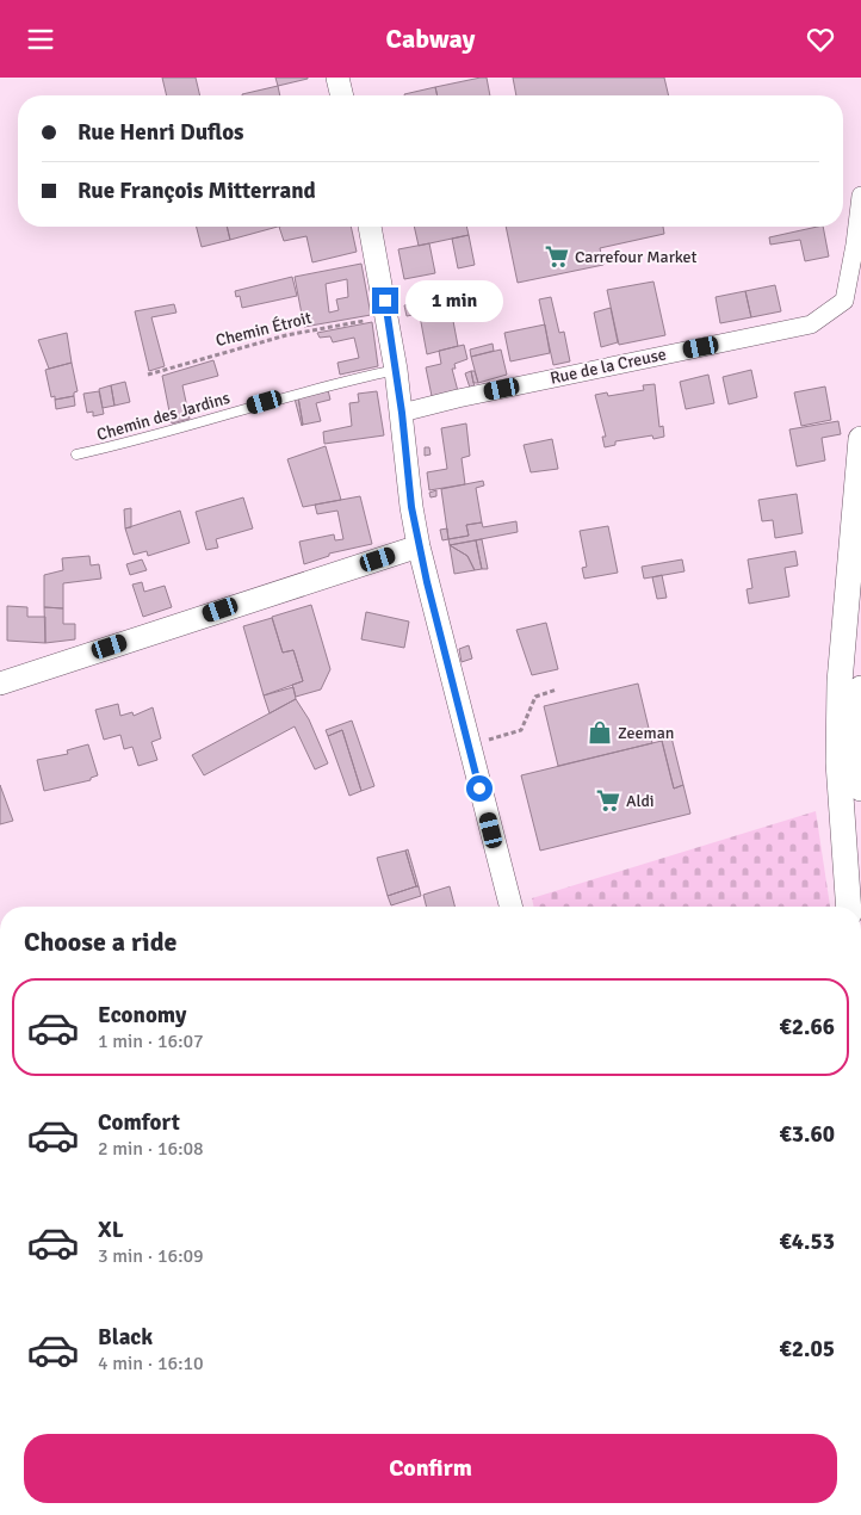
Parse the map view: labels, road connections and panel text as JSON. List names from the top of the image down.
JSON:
{
  "streets": {
    "street": ["Rue de la Creuse"],
    "lane": ["Chemin des Jardins"],
    "path": ["Chemin Étroit"]
  },
  "places": {
    "supermarket": ["Carrefour Market", "Aldi"],
    "shop": ["Zeeman"]
  },
  "page": {
    "header": "Cabway",
    "banner": ["Rue Henri Duflos", "Rue François Mitterrand"],
    "bubble": "1 min",
    "heading": "Choose a ride",
    "list": [
      {
        "name": "Economy",
        "note": "1 min · 16:07",
        "value": "€2.66"
      },
      {
        "name": "Comfort",
        "note": "2 min · 16:08",
        "value": "€3.60"
      },
      {
        "name": "XL",
        "note": "3 min · 16:09",
        "value": "€4.53"
      },
      {
        "name": "Black",
        "note": "4 min · 16:10",
        "value": "€2.05"
      }
    ],
    "buttons": "Confirm"
  }
}
